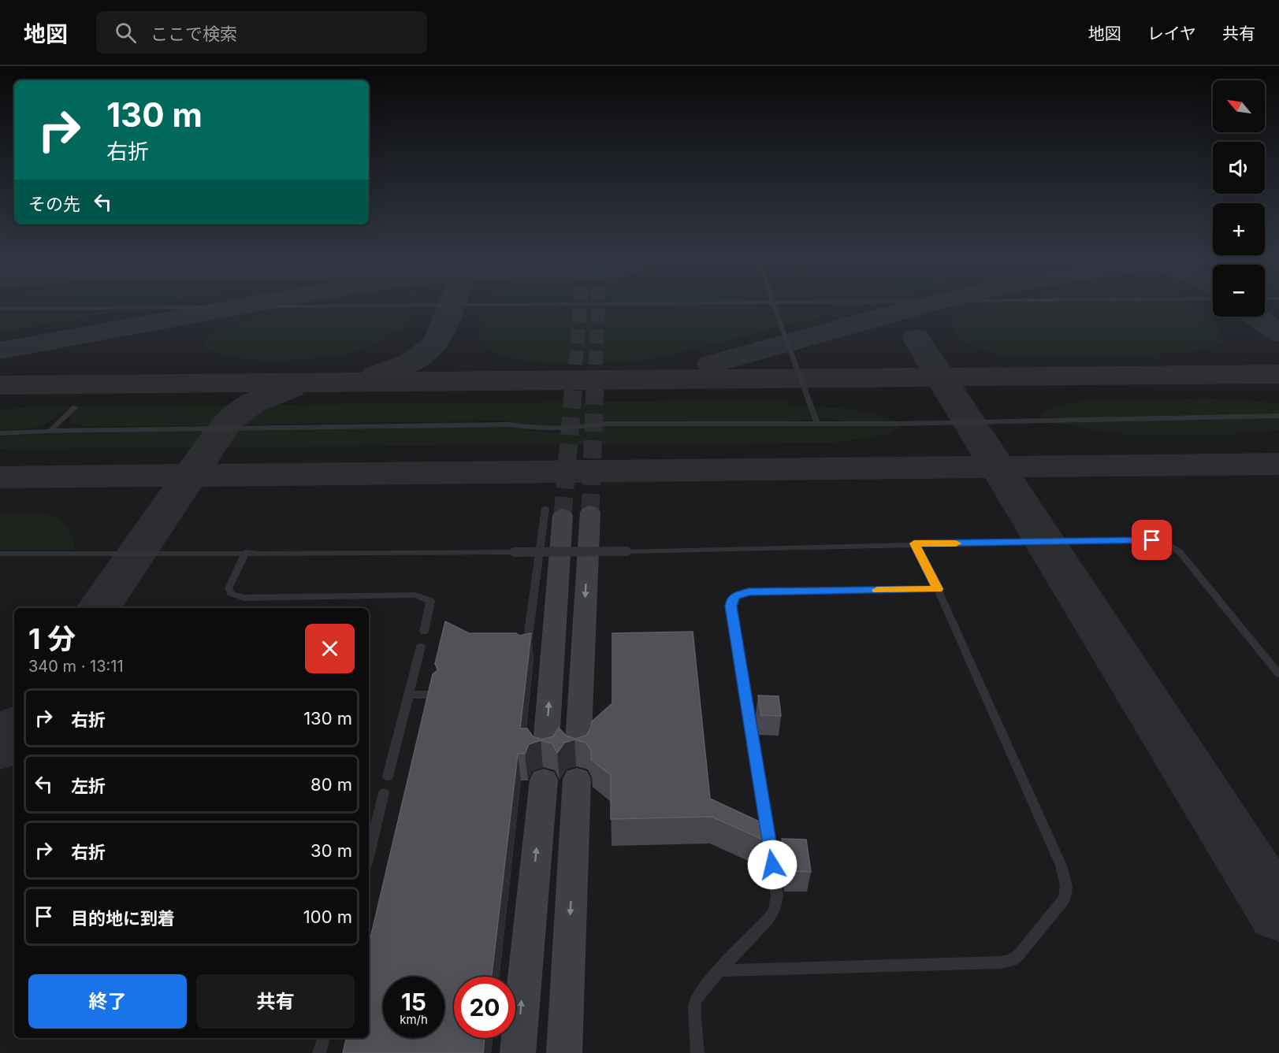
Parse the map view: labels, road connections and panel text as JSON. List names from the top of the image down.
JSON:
{
  "north": "top left",
  "page": {
    "header": "地図",
    "search": "ここで検索",
    "nav": ["地図", "レイヤ", "共有"],
    "map_buttons": ["+", "−"],
    "turn": ["130 m", "右折"],
    "then": "その先",
    "heading": ["1 分", "340 m · 13:11"],
    "list": [
      {
        "name": "右折",
        "value": "130 m"
      },
      {
        "name": "左折",
        "value": "80 m"
      },
      {
        "name": "右折",
        "value": "30 m"
      },
      {
        "name": "目的地に到着",
        "value": "100 m"
      }
    ],
    "buttons": ["終了", "共有"],
    "speed": "15 km/h",
    "limit": "20"
  }
}
